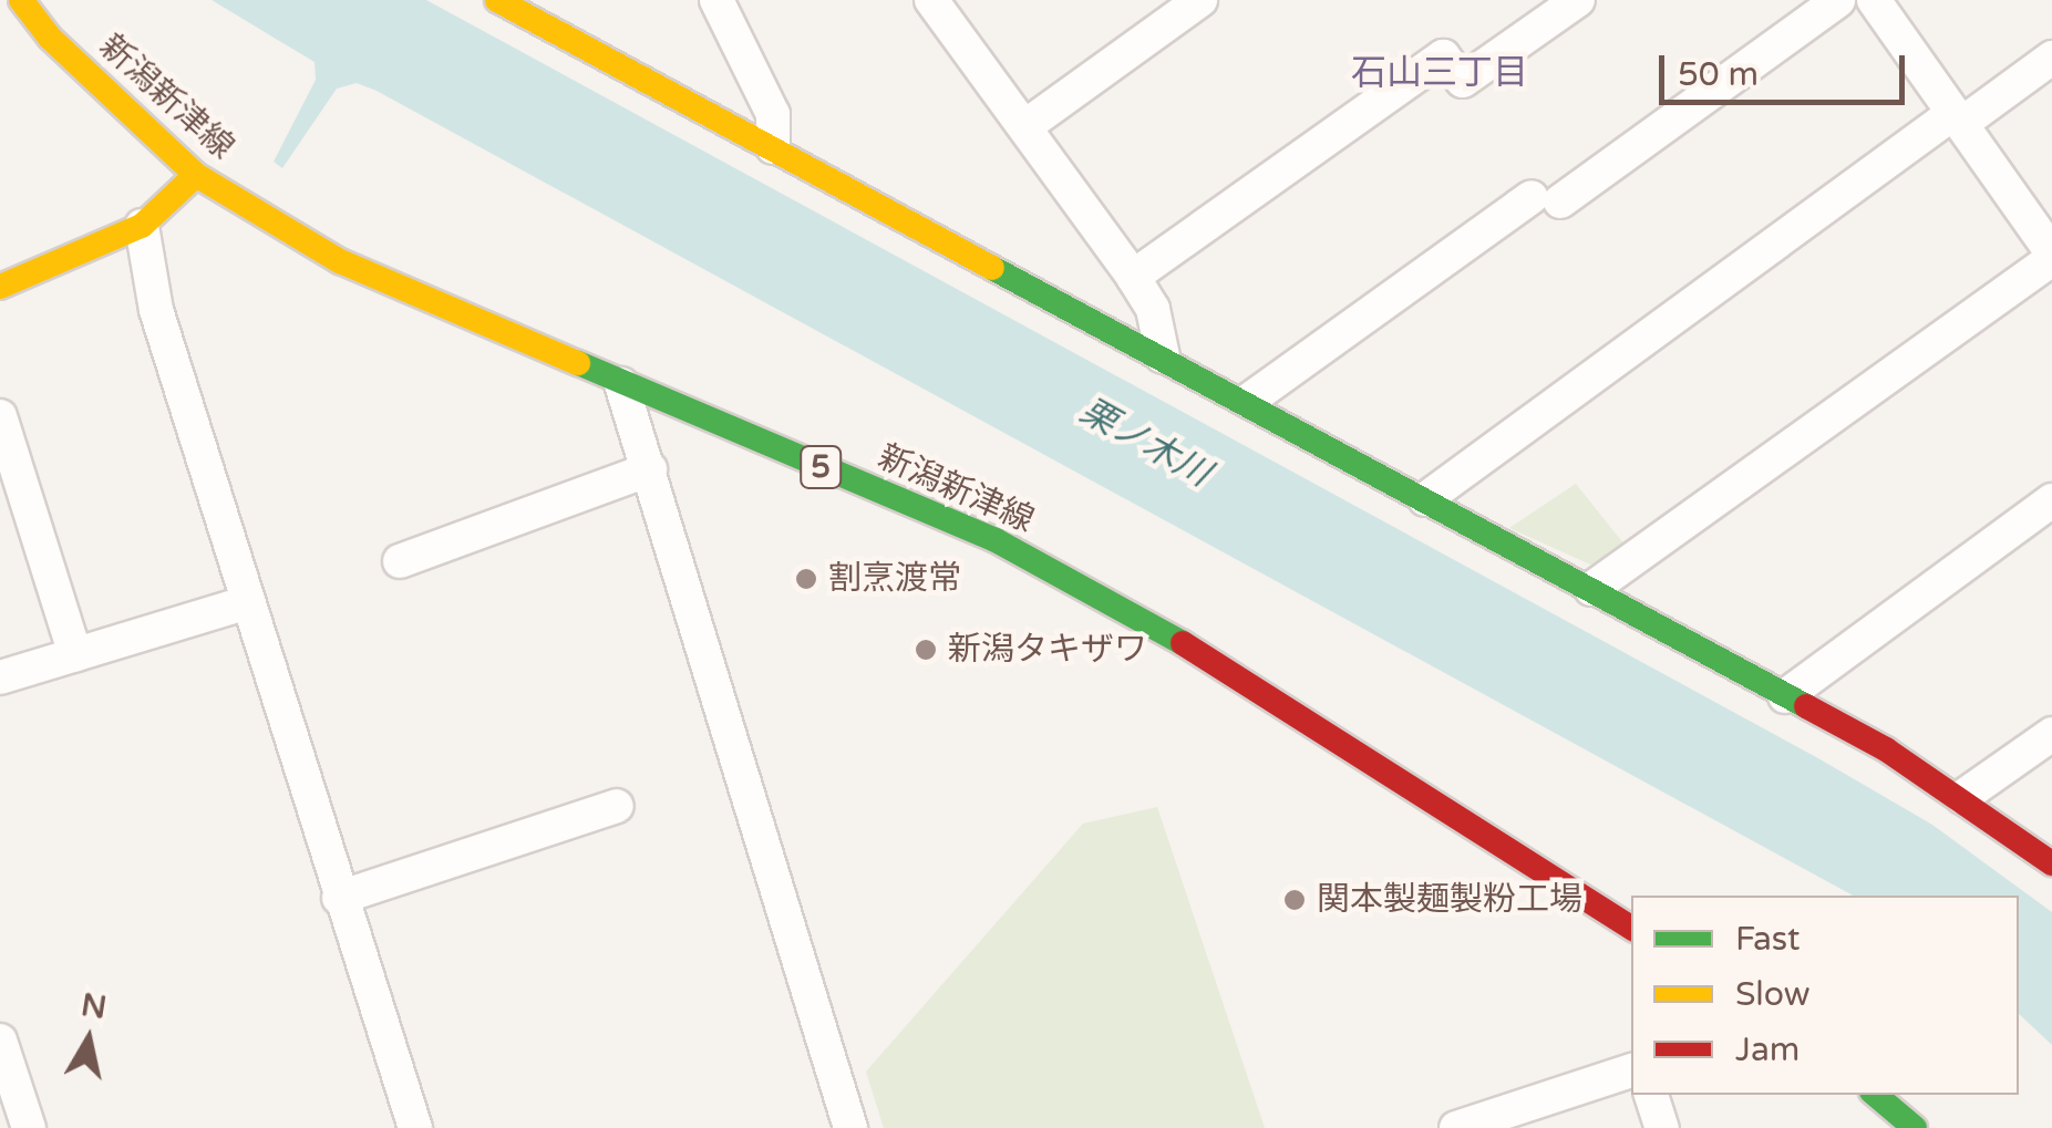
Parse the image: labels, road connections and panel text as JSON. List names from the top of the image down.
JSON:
{
  "streets": {
    "street": ["新潟新津線", "5"]
  },
  "districts": ["石山三丁目"],
  "water": ["栗ノ木川"],
  "places": ["割烹渡常", "新潟タキザワ", "関本製麺製粉工場"],
  "legend": ["Fast", "Slow", "Jam"],
  "scale_bar": "50 m",
  "north": "top"
}
